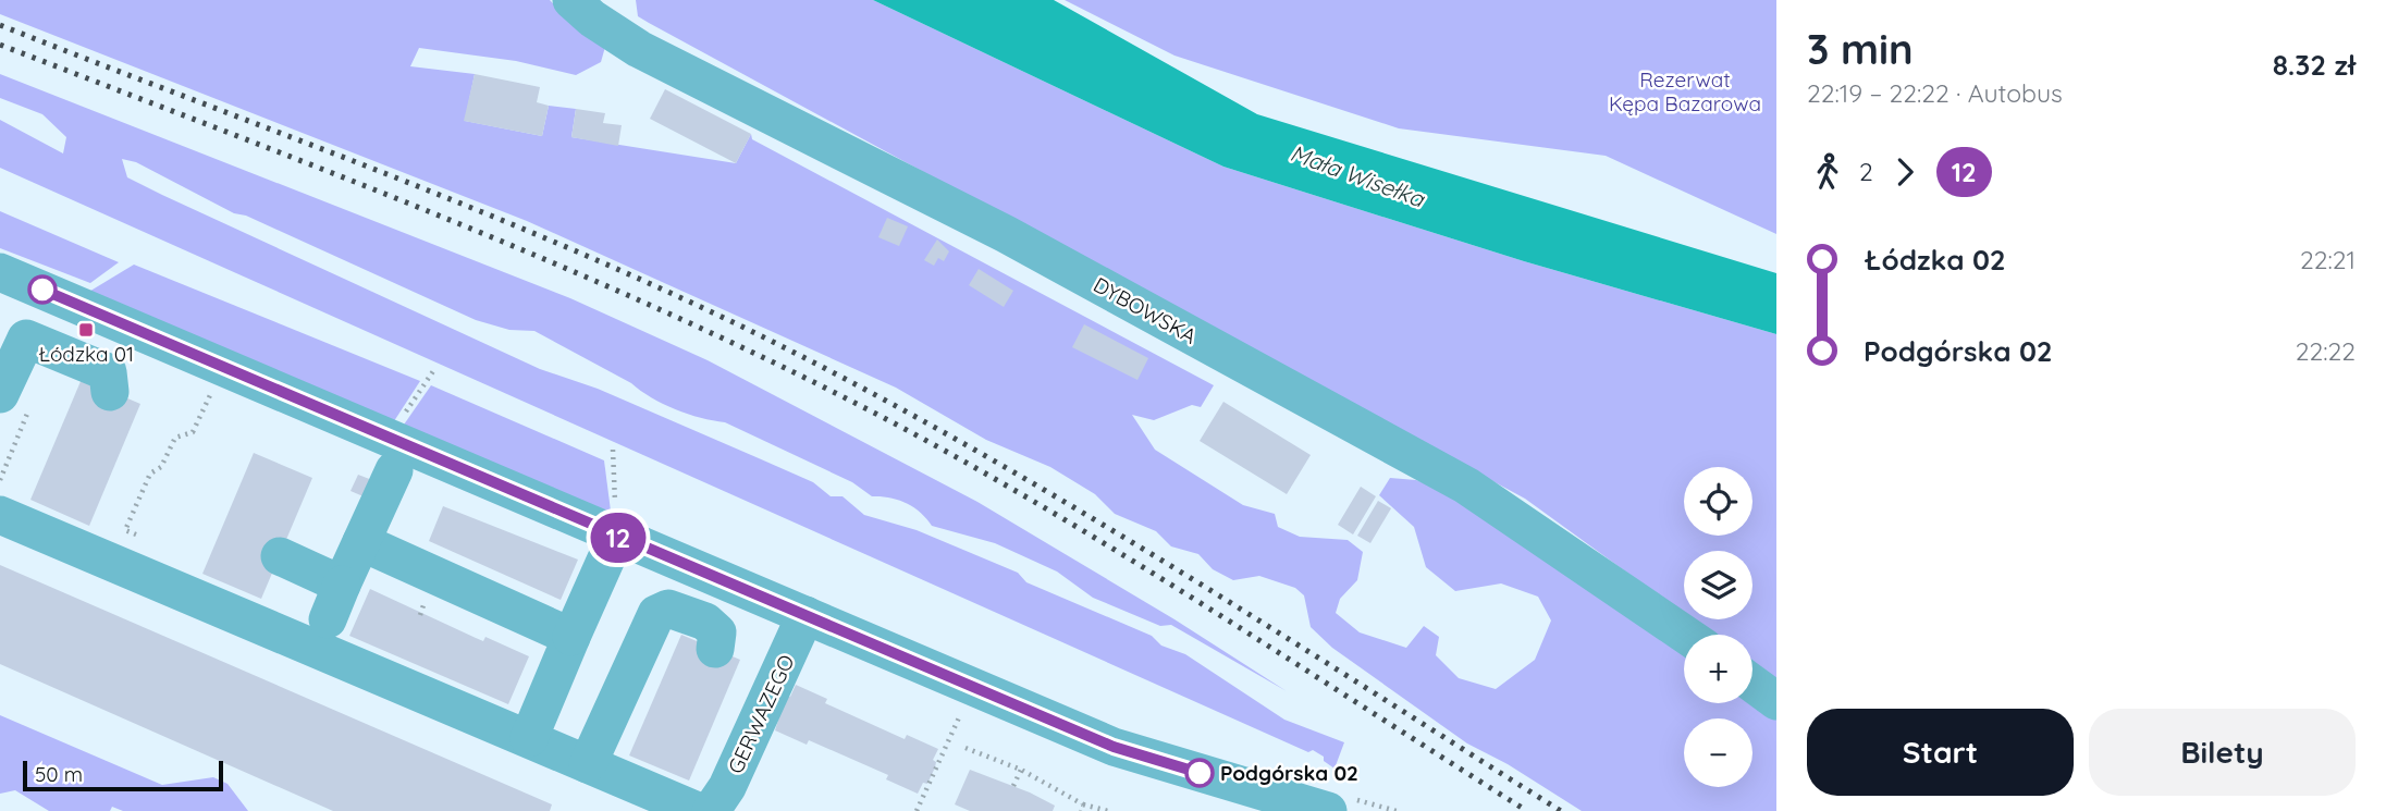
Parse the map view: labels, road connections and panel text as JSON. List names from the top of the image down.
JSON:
{
  "streets": {
    "street": ["DYBOWSKA", "GERWAZEGO"]
  },
  "water": ["Mała Wisełka"],
  "parks": ["Rezerwat Kępa Bazarowa"],
  "places": {
    "transit": ["Łódzka 01"],
    "other": ["Podgórska 02"]
  },
  "lines": ["bus line 12"],
  "scale_bar": "50 m",
  "page": {
    "on_map": "12",
    "heading": ["3 min", "22:19 – 22:22 · Autobus", "8.32 zł"],
    "legs": ["2", "12"],
    "list": [
      {
        "name": "Łódzka 02",
        "value": "22:21"
      },
      {
        "name": "Podgórska 02",
        "value": "22:22"
      }
    ],
    "map_buttons": ["+", "−"],
    "buttons": ["Start", "Bilety"],
    "scale": "50 m"
  }
}
